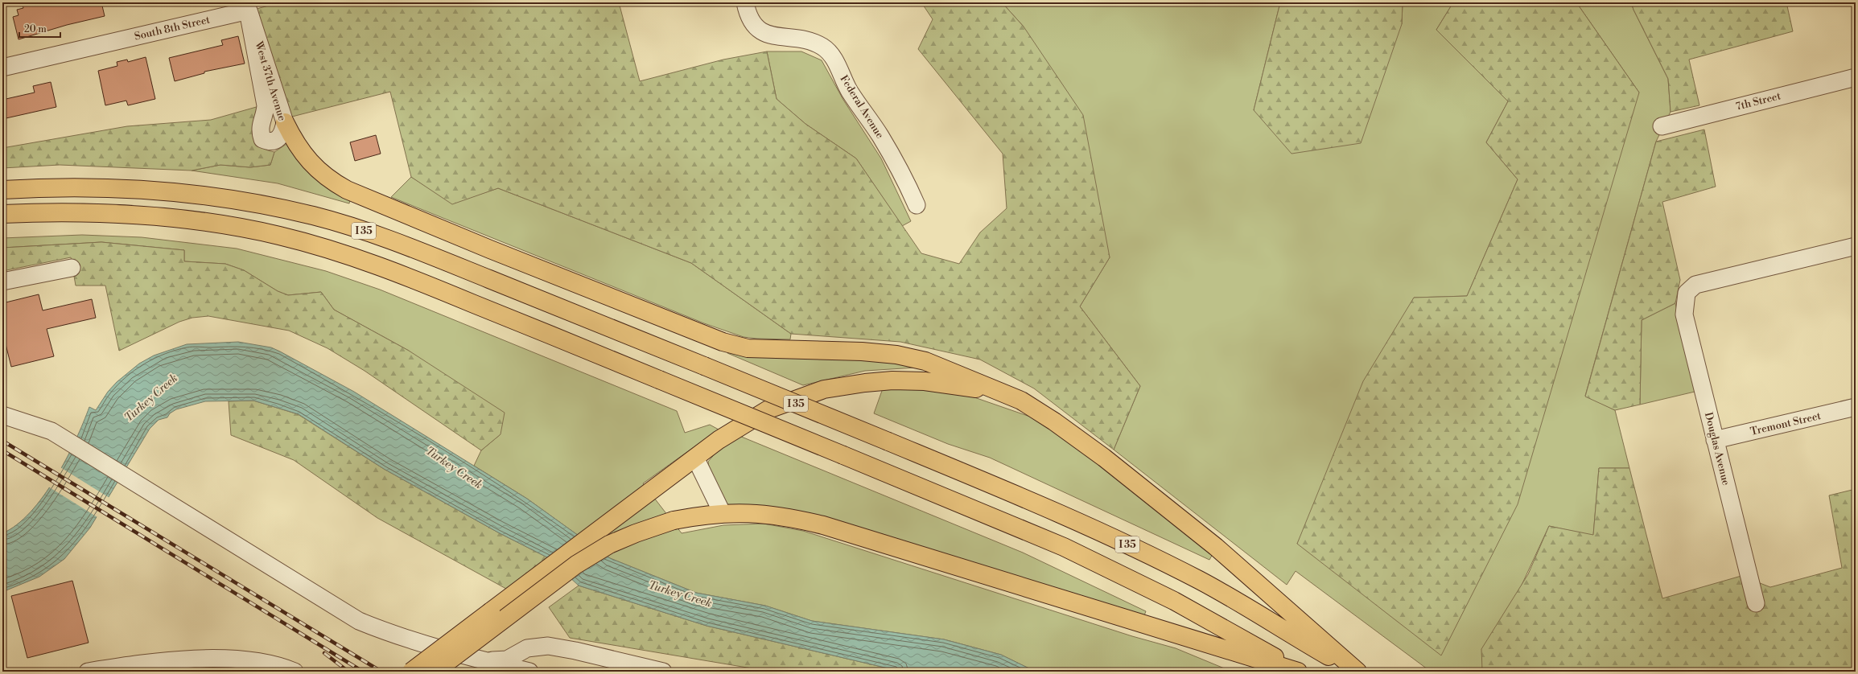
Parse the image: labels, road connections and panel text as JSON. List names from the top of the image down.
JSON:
{
  "streets": {
    "highway": ["I 35"],
    "street": [
      "South 8th Street",
      "West 37th Avenue",
      "7th Street",
      "Federal Avenue",
      "Tremont Street",
      "Douglas Avenue"
    ]
  },
  "crossings": [
    ["South 8th Street", "West 37th Avenue"],
    ["Tremont Street", "Douglas Avenue"]
  ],
  "water": ["Turkey Creek"],
  "scale_bar": "20 m"
}
